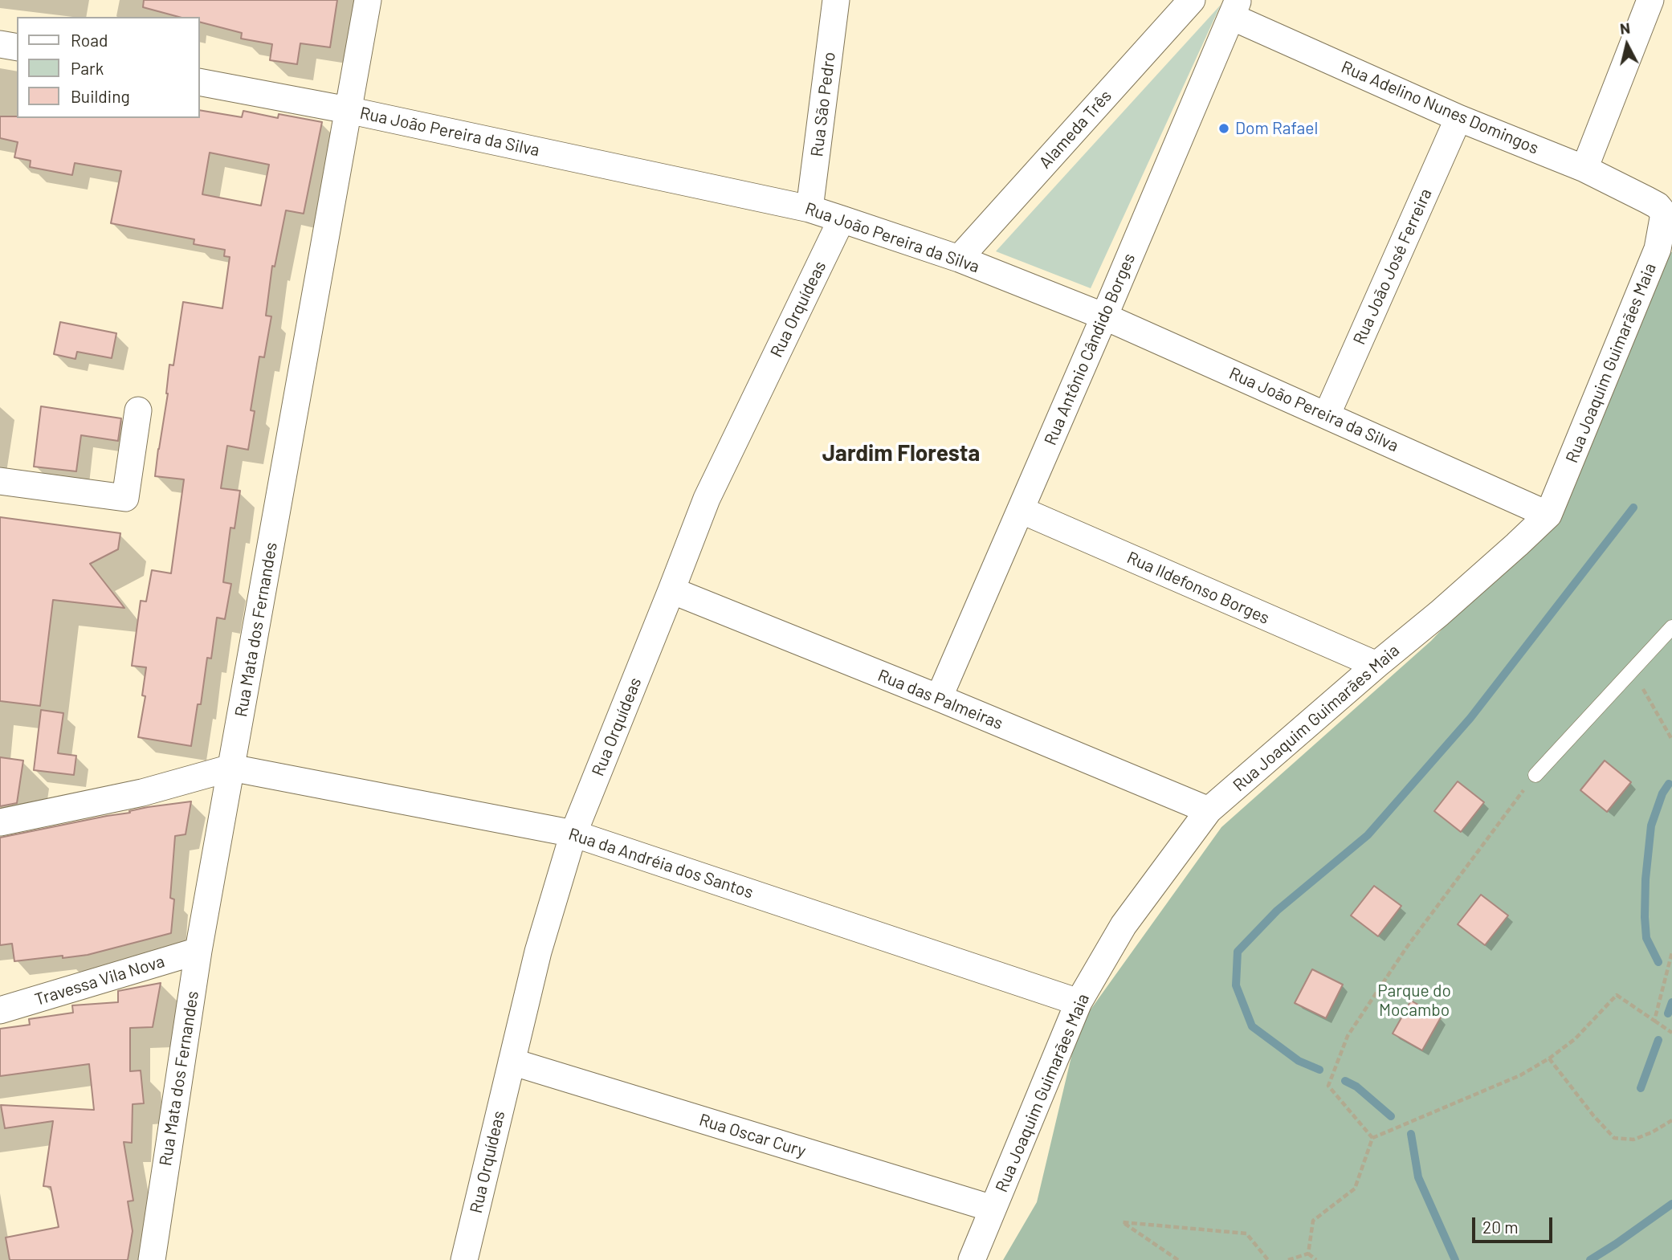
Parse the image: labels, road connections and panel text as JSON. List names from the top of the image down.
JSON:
{
  "streets": {
    "street": [
      "Rua São Pedro",
      "Rua Adelino Nunes Domingos",
      "Alameda Três",
      "Rua João Pereira da Silva",
      "Rua João José Ferreira",
      "Rua Orquídeas",
      "Rua Antônio Cândido Borges",
      "Rua Joaquim Guimarães Maia",
      "Rua Ildefonso Borges",
      "Rua Mata dos Fernandes",
      "Rua das Palmeiras",
      "Rua da Andréia dos Santos",
      "Travessa Vila Nova",
      "Rua Oscar Cury"
    ]
  },
  "crossings": [
    ["Rua São Pedro", "Rua João Pereira da Silva"],
    ["Rua Adelino Nunes Domingos", "Rua João José Ferreira"],
    ["Rua Adelino Nunes Domingos", "Rua Antônio Cândido Borges"],
    ["Rua Adelino Nunes Domingos", "Rua Joaquim Guimarães Maia"],
    ["Alameda Três", "Rua João Pereira da Silva"],
    ["Rua João Pereira da Silva", "Rua João José Ferreira"],
    ["Rua João Pereira da Silva", "Rua Orquídeas"],
    ["Rua João Pereira da Silva", "Rua Antônio Cândido Borges"],
    ["Rua João Pereira da Silva", "Rua Joaquim Guimarães Maia"],
    ["Rua João Pereira da Silva", "Rua Mata dos Fernandes"],
    ["Rua Orquídeas", "Rua das Palmeiras"],
    ["Rua Orquídeas", "Rua da Andréia dos Santos"],
    ["Rua Orquídeas", "Rua Oscar Cury"],
    ["Rua Antônio Cândido Borges", "Rua Ildefonso Borges"],
    ["Rua Antônio Cândido Borges", "Rua das Palmeiras"],
    ["Rua Joaquim Guimarães Maia", "Rua Ildefonso Borges"],
    ["Rua Joaquim Guimarães Maia", "Rua das Palmeiras"],
    ["Rua Joaquim Guimarães Maia", "Rua da Andréia dos Santos"],
    ["Rua Joaquim Guimarães Maia", "Rua Oscar Cury"],
    ["Rua Mata dos Fernandes", "Rua da Andréia dos Santos"],
    ["Rua Mata dos Fernandes", "Travessa Vila Nova"]
  ],
  "districts": ["Jardim Floresta"],
  "parks": ["Parque do Mocambo"],
  "places": ["Dom Rafael"],
  "legend": ["Road", "Park", "Building"],
  "scale_bar": "20 m",
  "north": "top"
}
